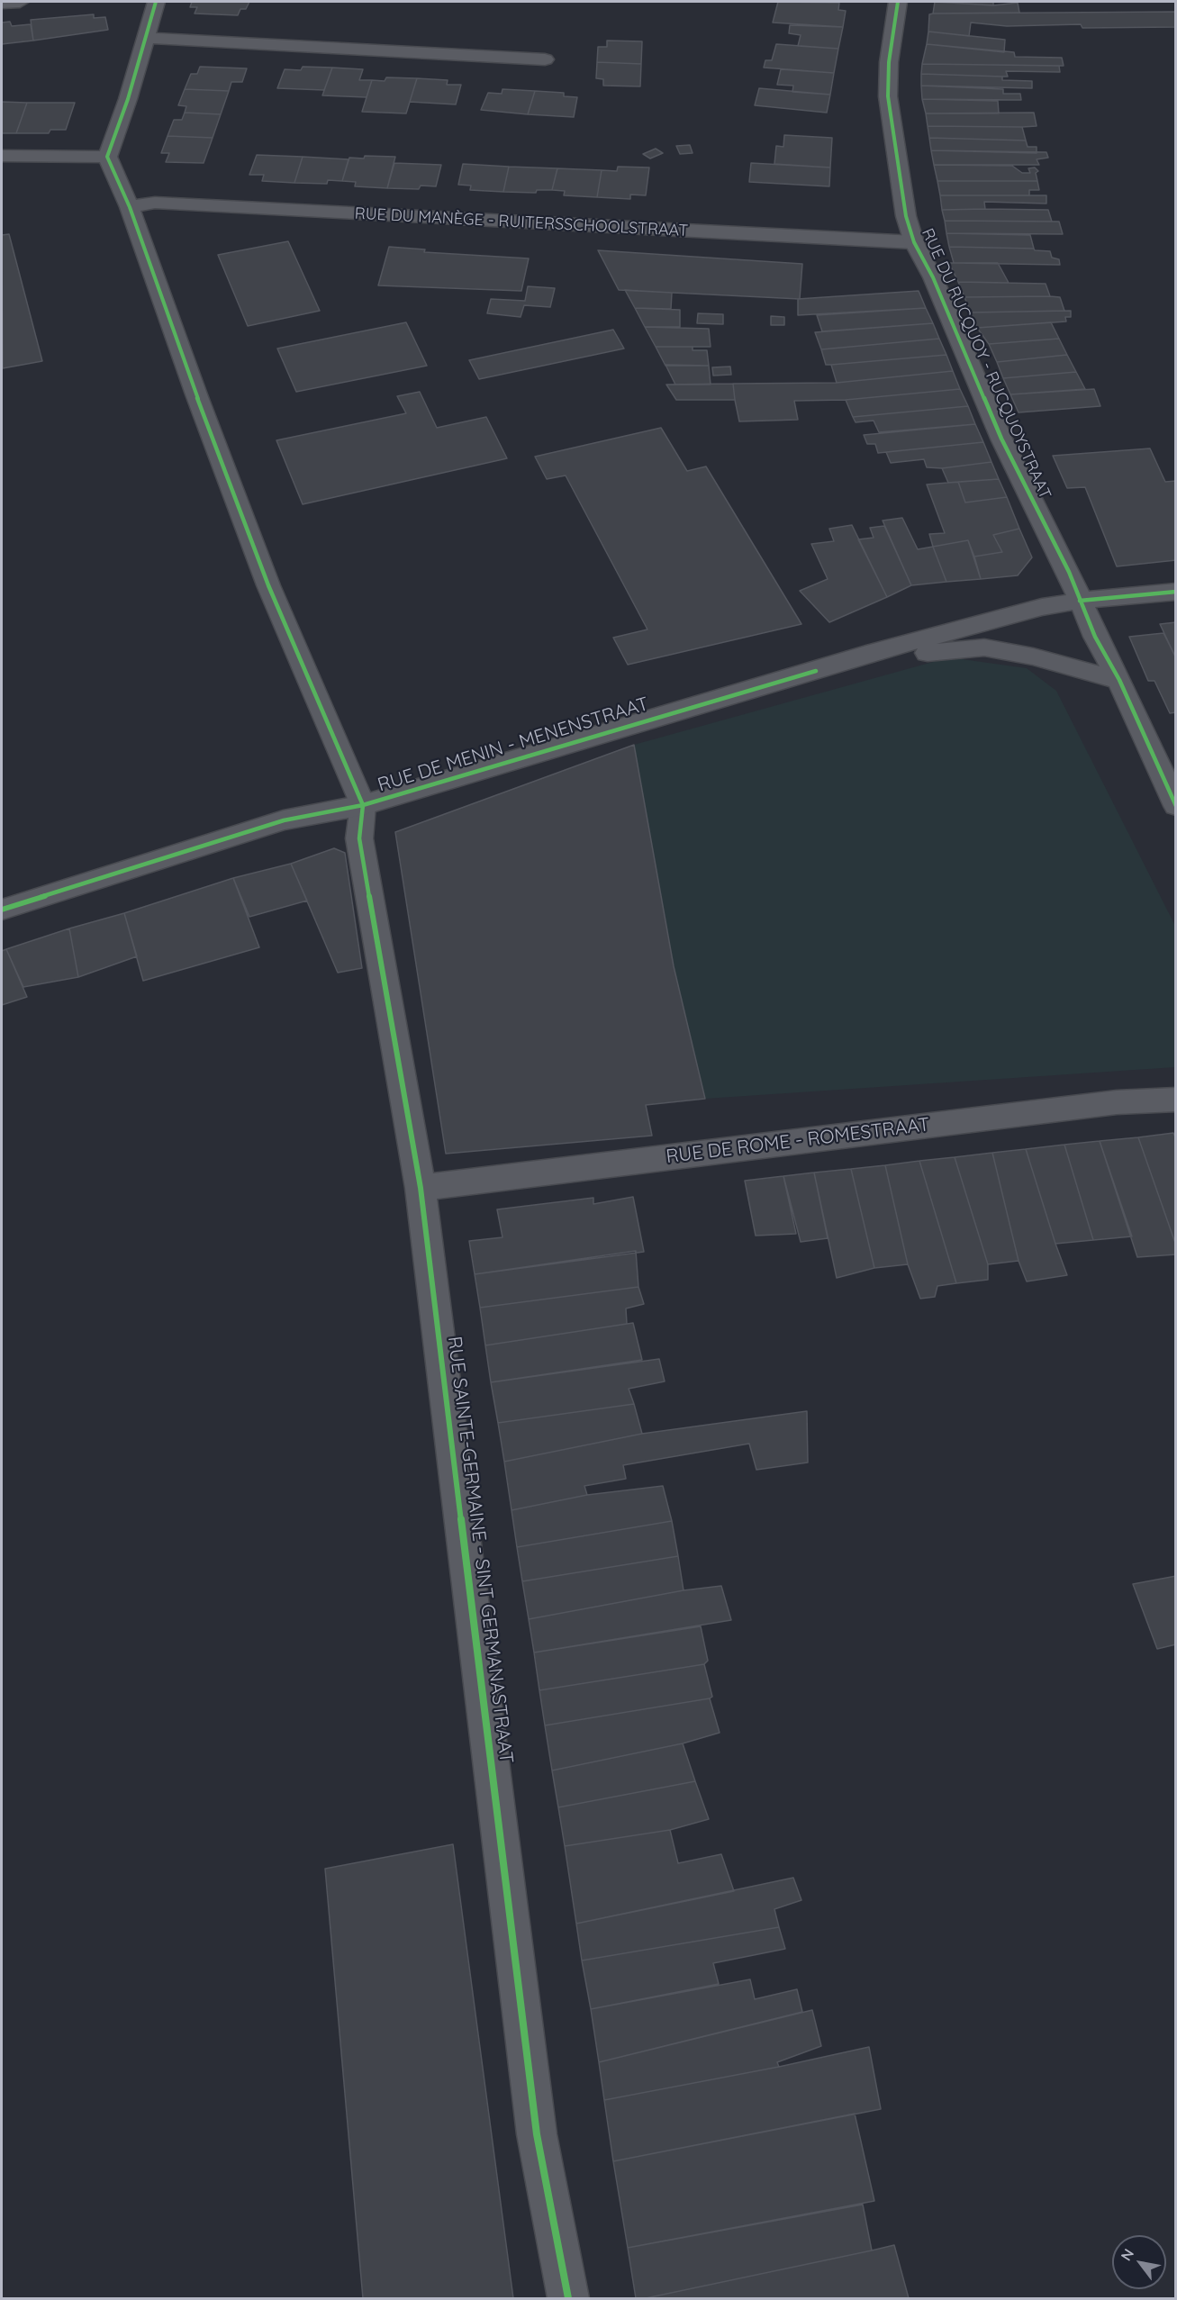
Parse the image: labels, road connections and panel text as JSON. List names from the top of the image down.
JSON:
{
  "streets": {
    "street": [
      "RUE DU MANÈGE - RUITERSSCHOOLSTRAAT",
      "RUE DU RUCQUOY - RUCQUOYSTRAAT",
      "RUE DE MENIN - MENENSTRAAT",
      "RUE DE ROME - ROMESTRAAT",
      "RUE SAINTE-GERMAINE - SINT GERMANASTRAAT"
    ]
  },
  "crossings": [
    ["RUE DU MANÈGE - RUITERSSCHOOLSTRAAT", "RUE DU RUCQUOY - RUCQUOYSTRAAT"],
    ["RUE DU RUCQUOY - RUCQUOYSTRAAT", "RUE DE MENIN - MENENSTRAAT"],
    ["RUE DE MENIN - MENENSTRAAT", "RUE SAINTE-GERMAINE - SINT GERMANASTRAAT"],
    ["RUE DE ROME - ROMESTRAAT", "RUE SAINTE-GERMAINE - SINT GERMANASTRAAT"]
  ],
  "north": "top left"
}
